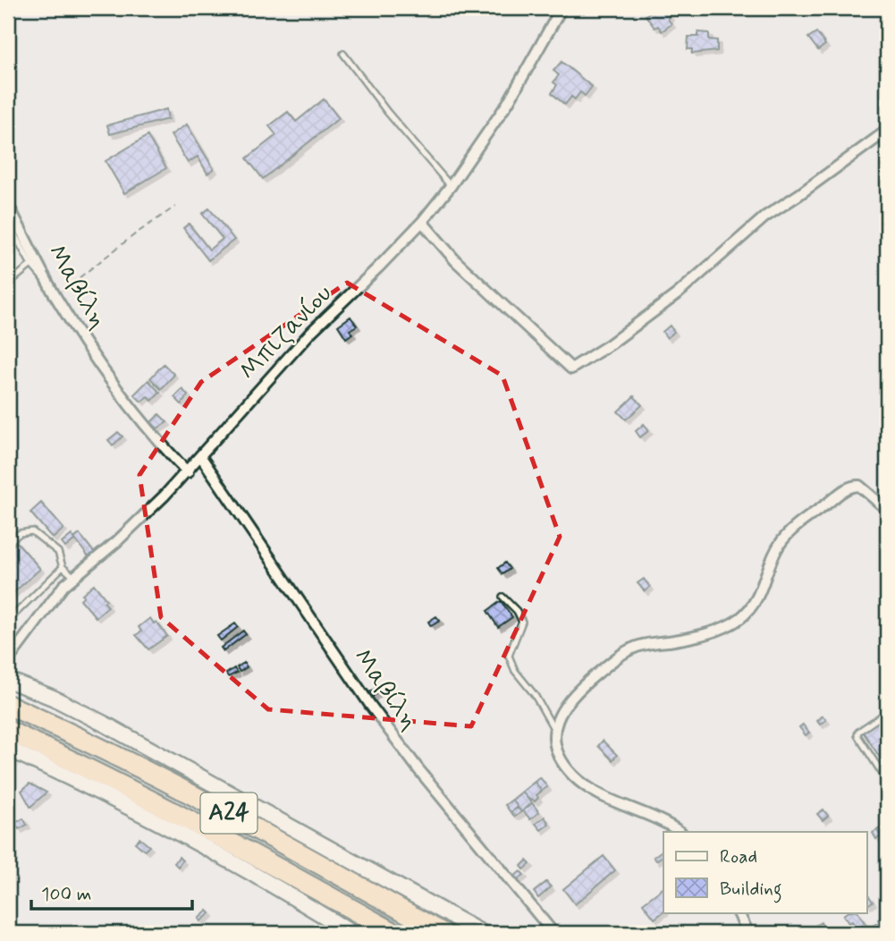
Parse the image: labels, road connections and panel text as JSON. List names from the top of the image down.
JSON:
{
  "streets": {
    "highway": ["Α24"],
    "street": ["Μαβίλη", "Μπιζανίου"]
  },
  "crossings": [
    ["Μαβίλη", "Μπιζανίου"]
  ],
  "legend": ["Road", "Building"],
  "scale_bar": "100 m"
}
